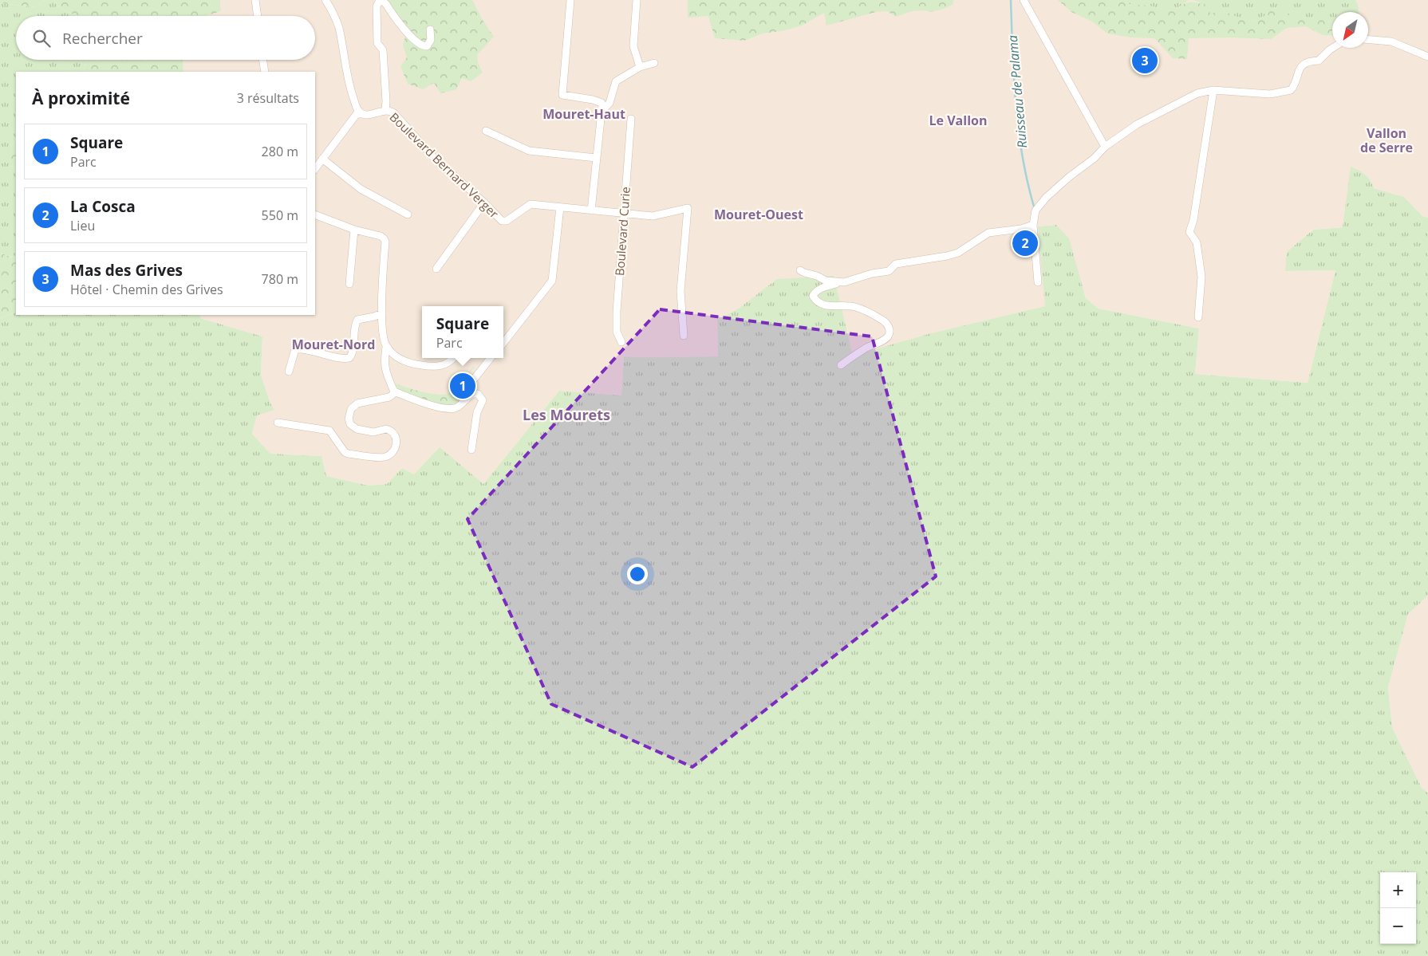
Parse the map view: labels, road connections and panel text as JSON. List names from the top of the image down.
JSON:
{
  "streets": {
    "street": ["Boulevard Bernard Verger", "Boulevard Curie"]
  },
  "districts": [
    "Mouret-Haut",
    "Le Vallon",
    "Vallon de Serre",
    "Mouret-Ouest",
    "Mouret-Nord",
    "Les Mourets"
  ],
  "water": ["Ruisseau de Palama"],
  "north": "bottom left",
  "page": {
    "search": "Rechercher",
    "pins": ["3", "2", "1"],
    "heading": ["À proximité", "3 résultats"],
    "list": [
      {
        "mark": "1",
        "name": "Square",
        "note": "Parc",
        "value": "280 m"
      },
      {
        "mark": "2",
        "name": "La Cosca",
        "note": "Lieu",
        "value": "550 m"
      },
      {
        "mark": "3",
        "name": "Mas des Grives",
        "note": "Hôtel · Chemin des Grives",
        "value": "780 m"
      }
    ],
    "popup": ["Square", "Parc"],
    "map_buttons": ["+", "−"]
  }
}
